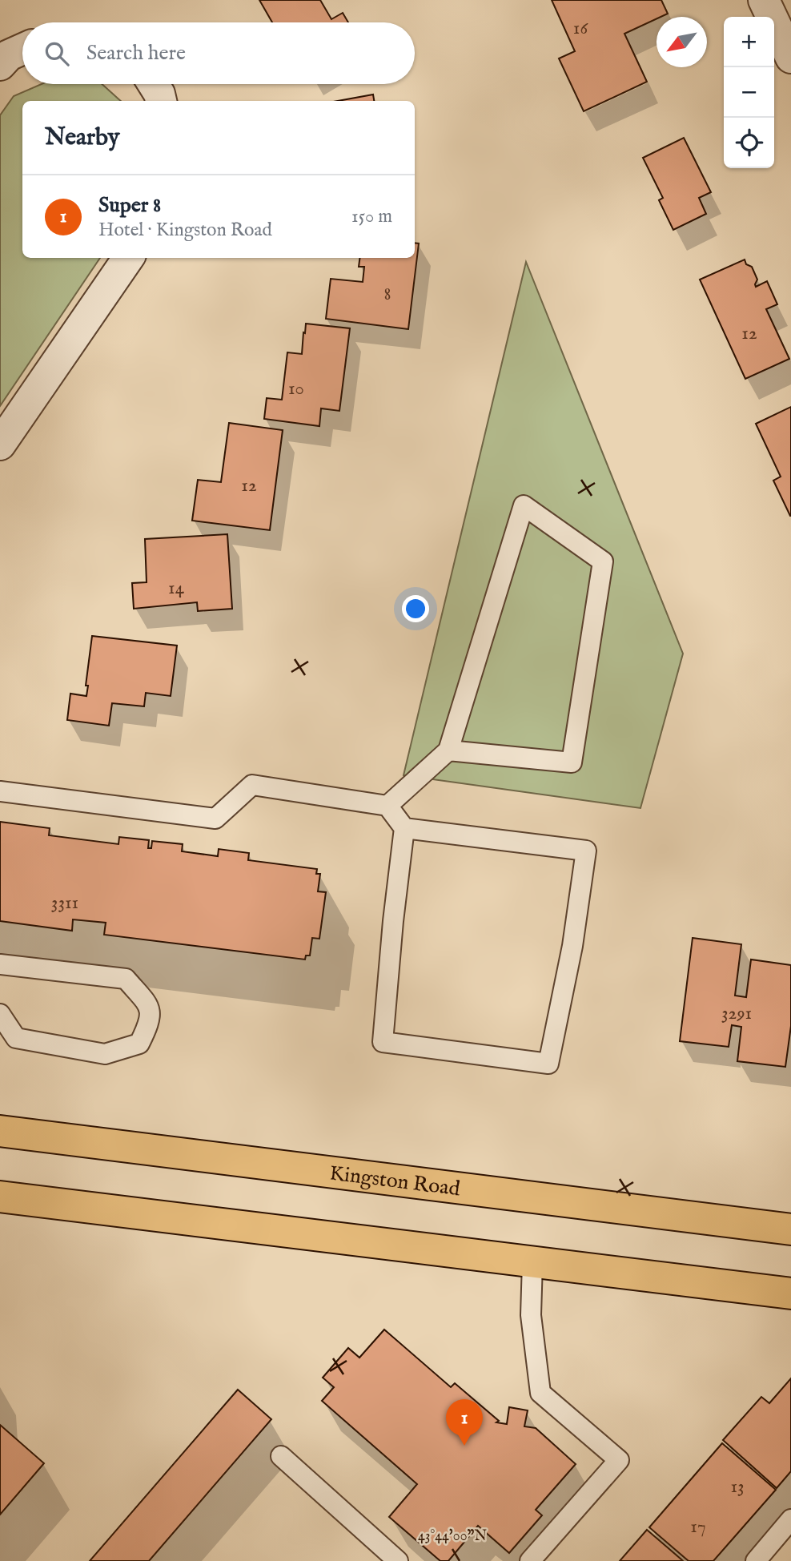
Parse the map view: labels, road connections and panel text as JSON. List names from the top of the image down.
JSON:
{
  "streets": {
    "main road": ["Kingston Road"]
  },
  "house_numbers": [
    "16",
    "8",
    "12",
    "10",
    "12",
    "14",
    "3311",
    "3291",
    "13",
    "17"
  ],
  "north": "bottom left",
  "page": {
    "map_buttons": ["+", "−"],
    "search": "Search here",
    "heading": "Nearby",
    "list": [
      {
        "mark": "1",
        "name": "Super 8",
        "note": "Hotel · Kingston Road",
        "value": "150 m"
      }
    ],
    "pins": "1"
  },
  "coordinates": ["43°44'00\"N"]
}
